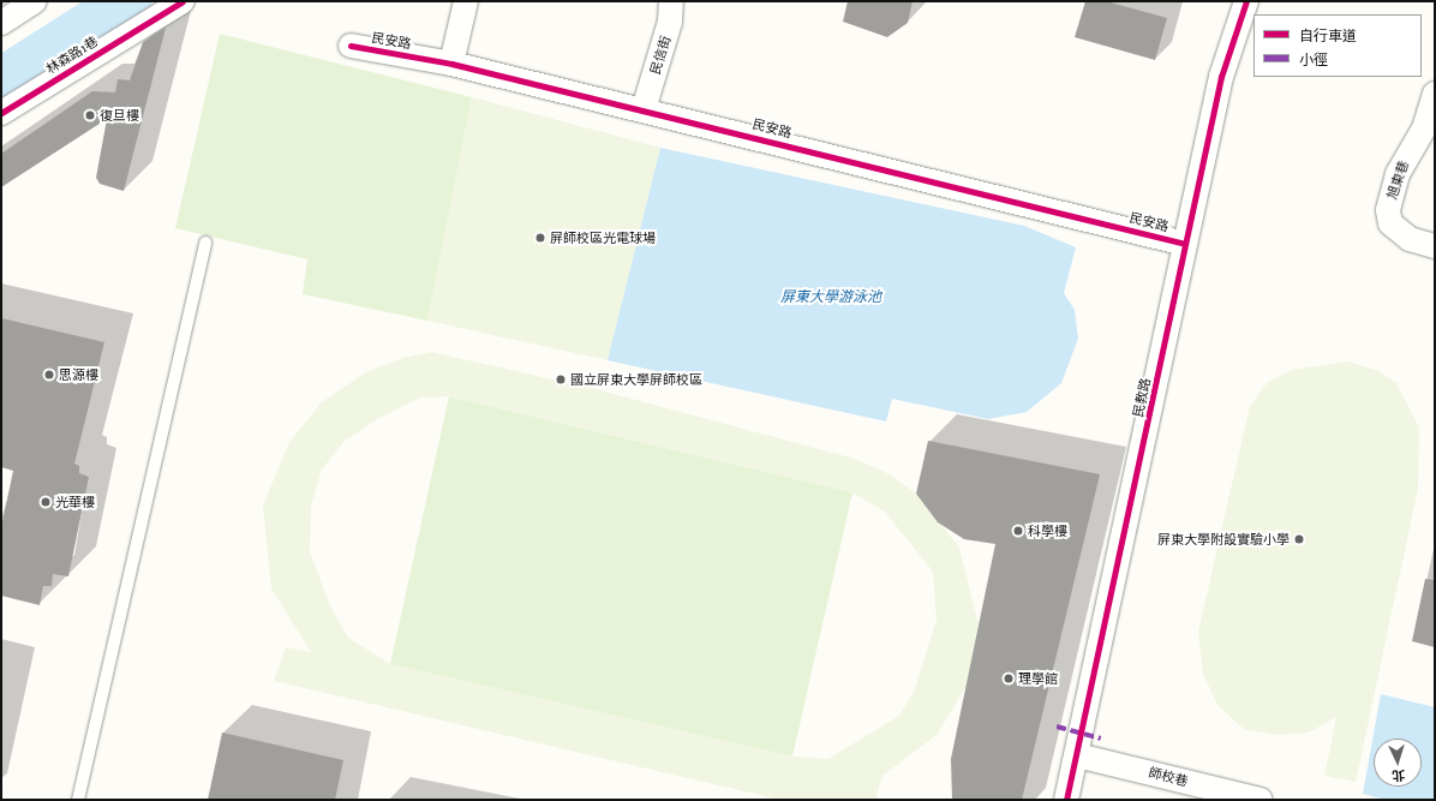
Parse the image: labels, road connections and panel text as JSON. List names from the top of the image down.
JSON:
{
  "streets": {
    "street": [
      "民安路",
      "林森路1巷",
      "民信街",
      "旭東巷",
      "民教路",
      "師校巷"
    ]
  },
  "crossings": [
    ["民安路", "民信街"],
    ["民安路", "民教路"],
    ["民教路", "師校巷"]
  ],
  "water": ["屏東大學游泳池"],
  "places": [
    "復旦樓",
    "屏師校區光電球場",
    "思源樓",
    "國立屏東大學屏師校區",
    "光華樓",
    "科學樓",
    "屏東大學附設實驗小學",
    "理學館"
  ],
  "legend": ["自行車道", "小徑"],
  "north": "bottom"
}
